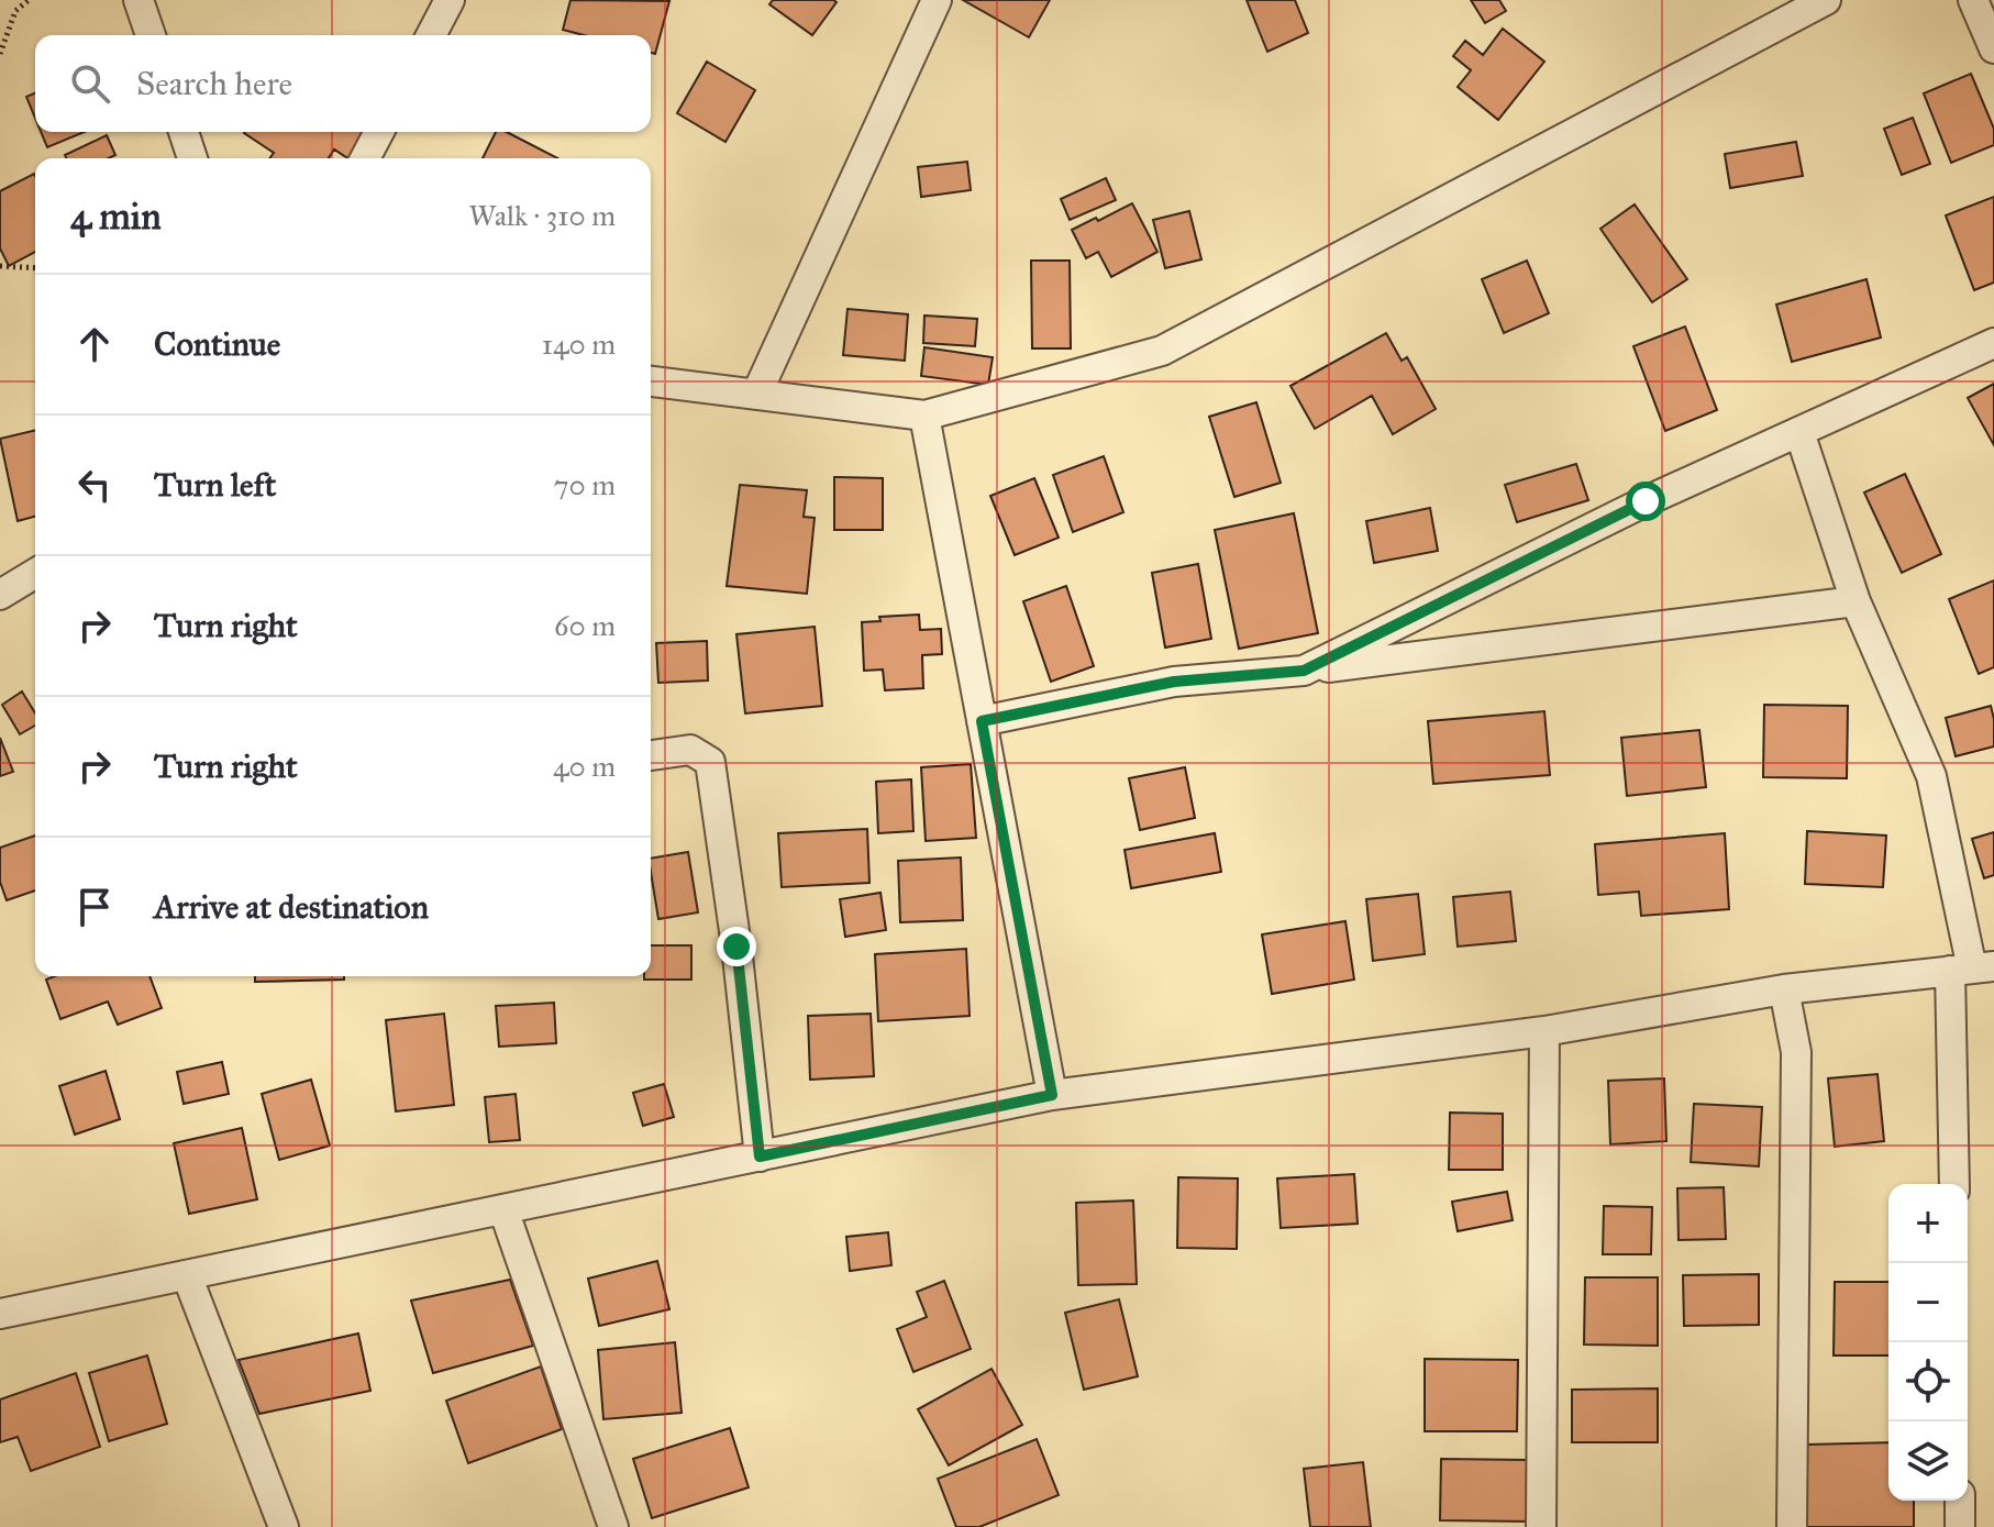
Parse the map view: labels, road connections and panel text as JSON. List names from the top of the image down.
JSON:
{
  "page": {
    "search": "Search here",
    "heading": ["4 min", "Walk · 310 m"],
    "list": [
      ["Continue", "140 m"],
      ["Turn left", "70 m"],
      ["Turn right", "60 m"],
      ["Turn right", "40 m"],
      "Arrive at destination"
    ],
    "map_buttons": ["+", "−"]
  }
}
